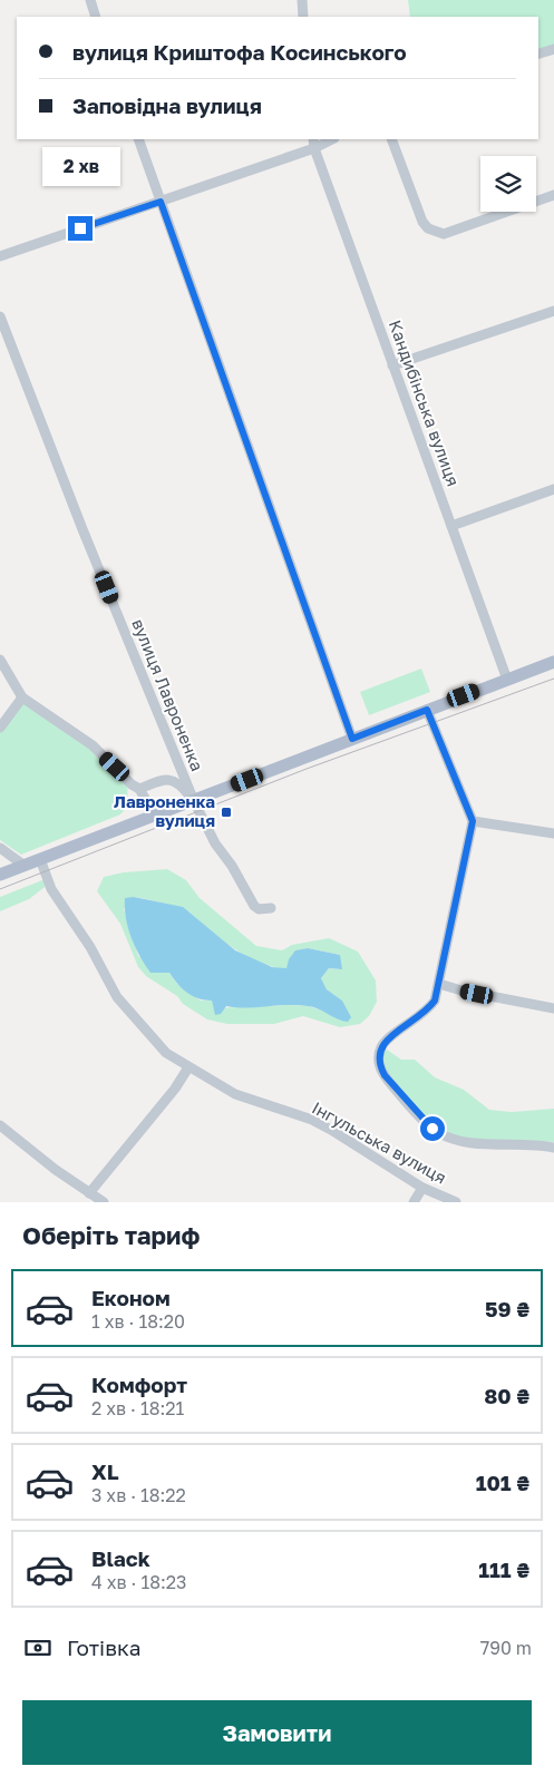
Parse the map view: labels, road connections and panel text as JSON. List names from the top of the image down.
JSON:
{
  "streets": {
    "street": ["Кандибінська вулиця", "вулиця Лавроненка", "Інгульська вулиця"]
  },
  "places": {
    "transit": ["Лавроненка вулиця"]
  },
  "page": {
    "banner": ["вулиця Криштофа Косинського", "Заповідна вулиця"],
    "bubble": "2 хв",
    "heading": "Оберіть тариф",
    "list": [
      {
        "name": "Економ",
        "note": "1 хв · 18:20",
        "value": "59 ₴"
      },
      {
        "name": "Комфорт",
        "note": "2 хв · 18:21",
        "value": "80 ₴"
      },
      {
        "name": "XL",
        "note": "3 хв · 18:22",
        "value": "101 ₴"
      },
      {
        "name": "Black",
        "note": "4 хв · 18:23",
        "value": "111 ₴"
      }
    ],
    "pay": ["Готівка", "790 m"],
    "buttons": "Замовити"
  }
}
